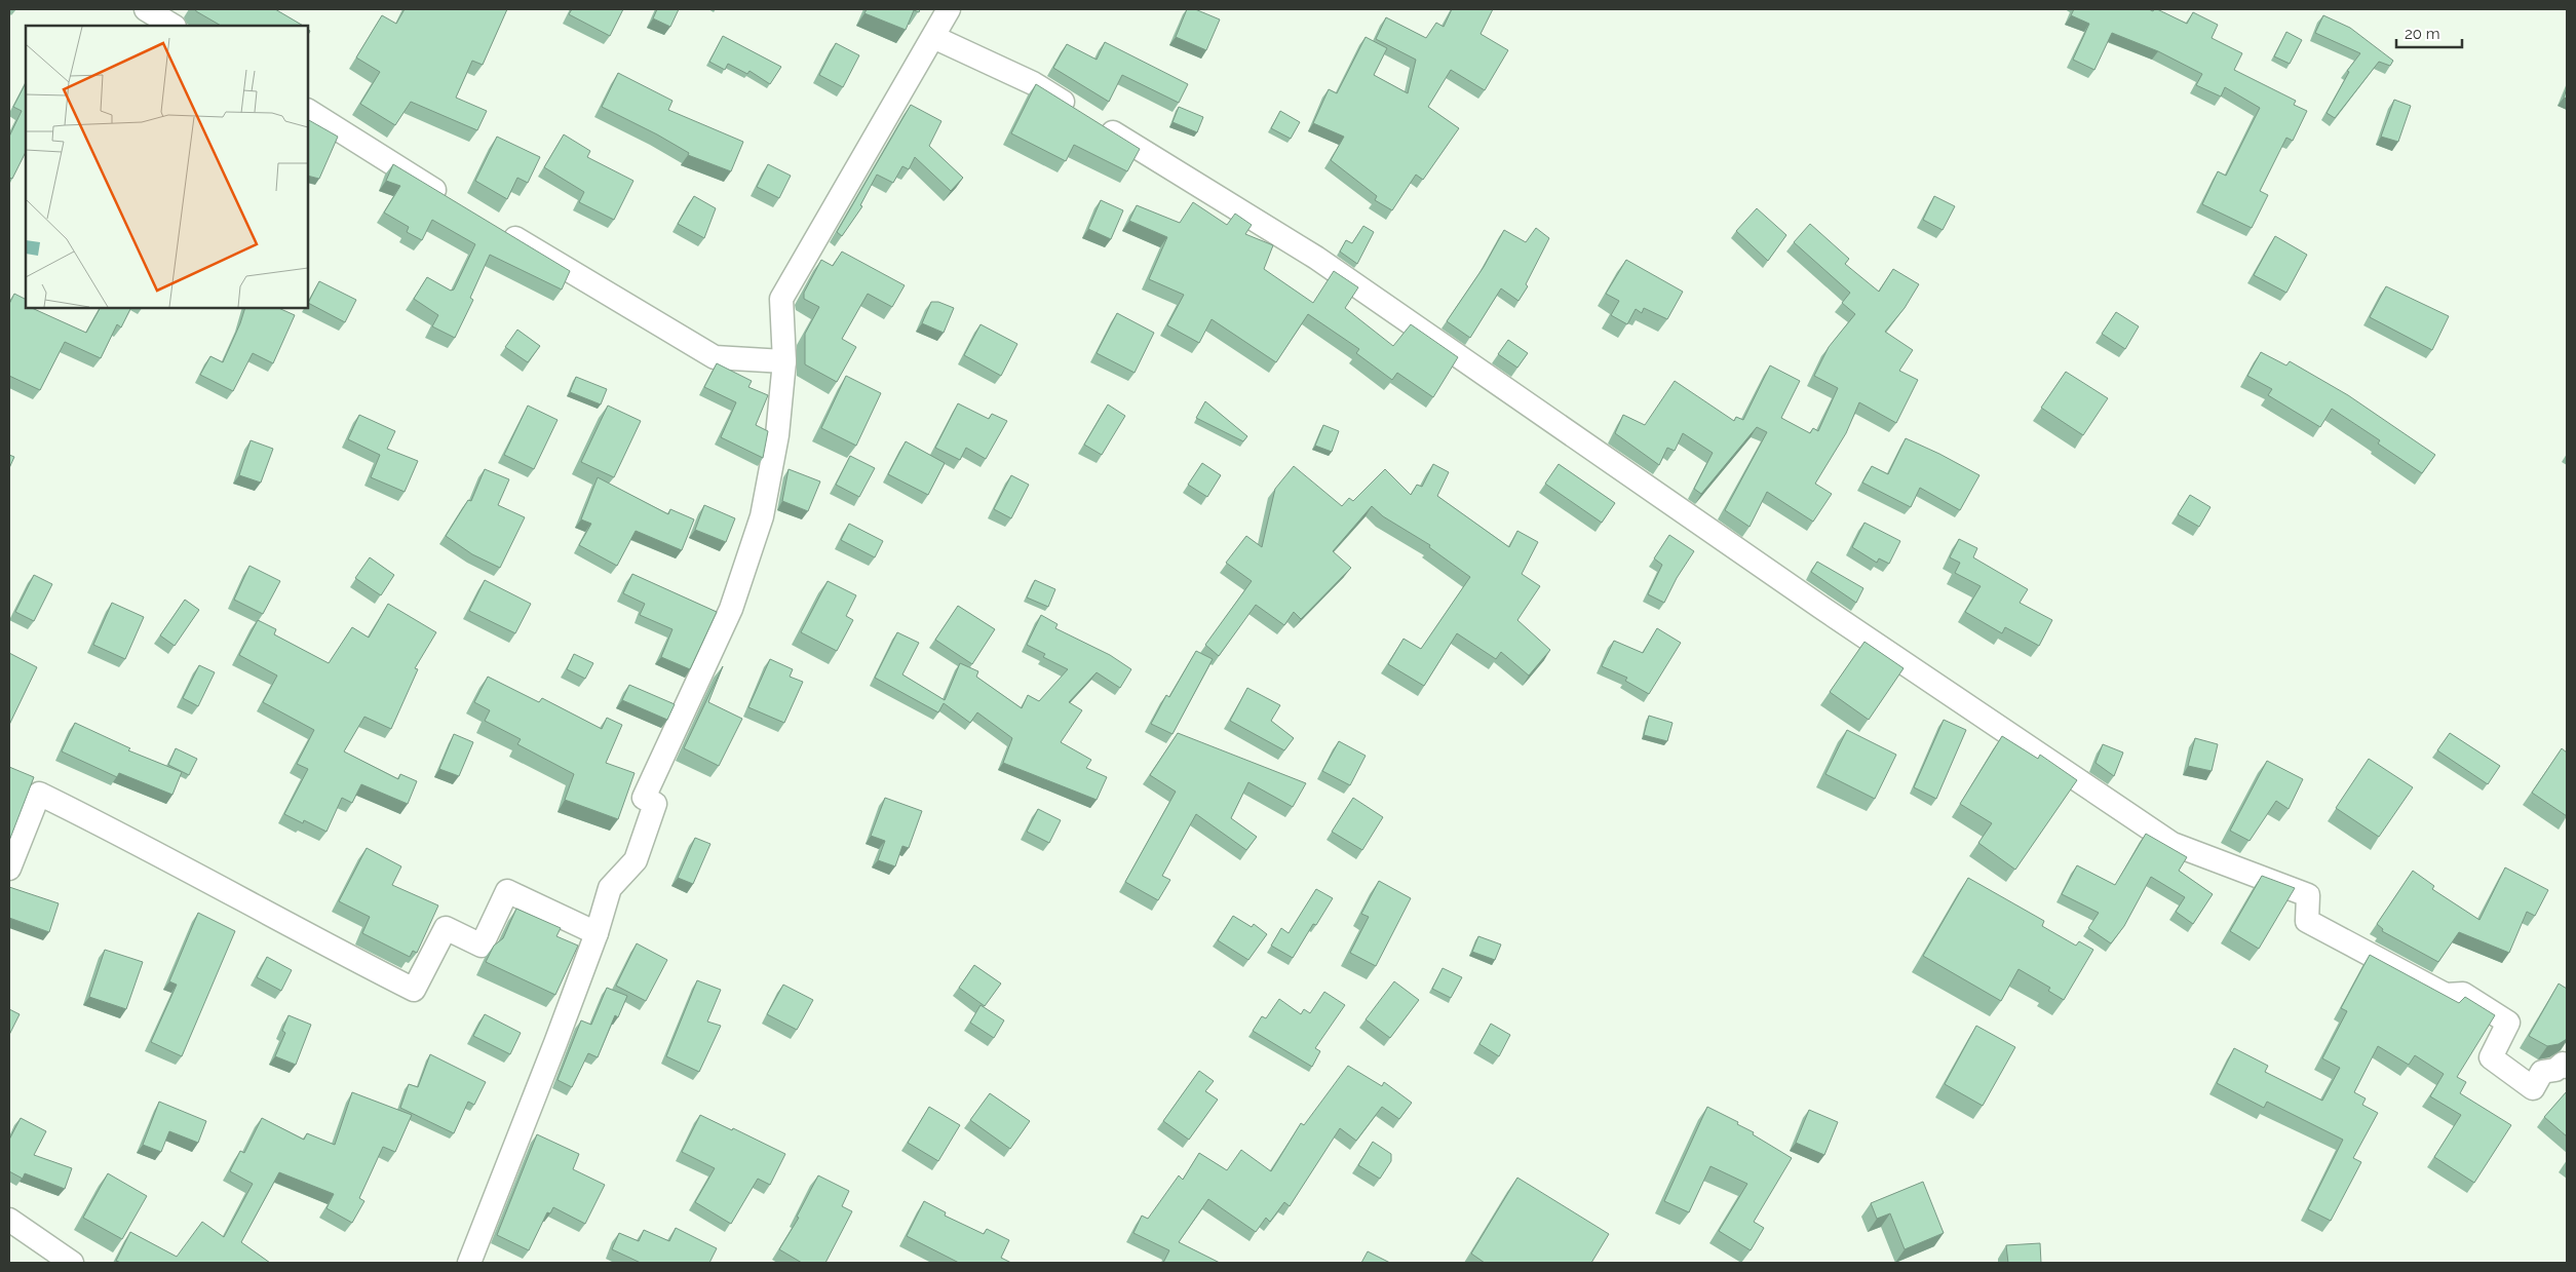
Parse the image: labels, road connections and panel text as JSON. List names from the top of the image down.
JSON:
{
  "scale_bar": "20 m"
}
